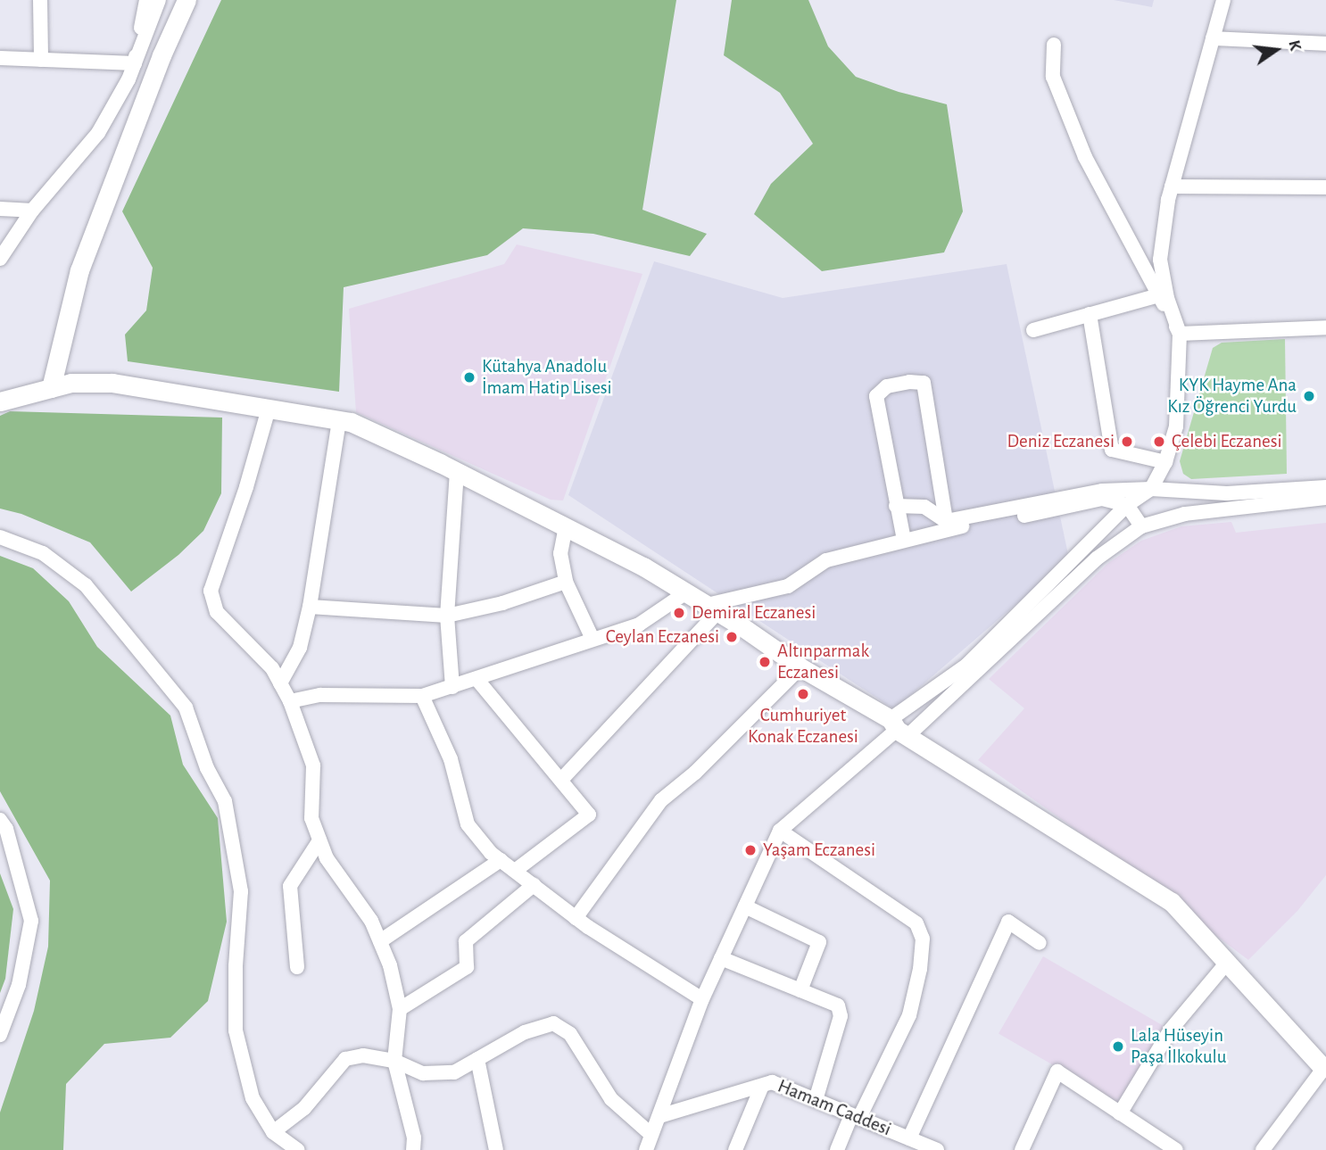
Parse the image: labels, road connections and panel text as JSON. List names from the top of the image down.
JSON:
{
  "streets": {
    "street": ["Hamam Caddesi"]
  },
  "places": [
    "Kütahya Anadolu İmam Hatip Lisesi",
    "KYK Hayme Ana Kız Öğrenci Yurdu",
    "Deniz Eczanesi",
    "Çelebi Eczanesi",
    "Demiral Eczanesi",
    "Ceylan Eczanesi",
    "Altınparmak Eczanesi",
    "Cumhuriyet Konak Eczanesi",
    "Yaşam Eczanesi",
    "Lala Hüseyin Paşa İlkokulu"
  ],
  "north": "right"
}
